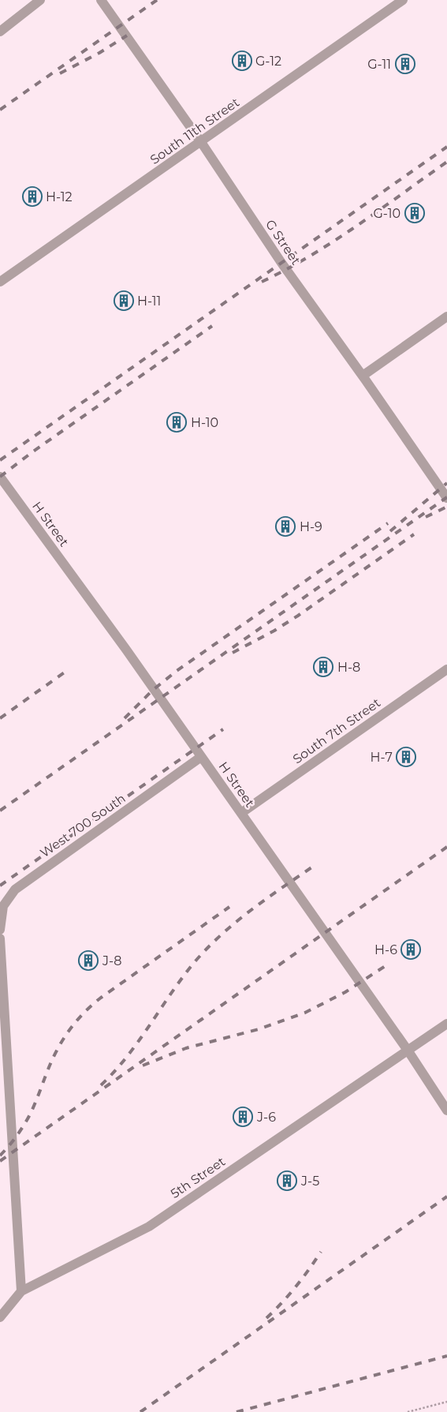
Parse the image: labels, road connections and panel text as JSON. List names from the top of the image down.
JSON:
{
  "streets": {
    "lane": [
      "South 11th Street",
      "G Street",
      "H Street",
      "South 7th Street",
      "West 700 South",
      "5th Street"
    ]
  },
  "crossings": [
    ["South 11th Street", "G Street"],
    ["H Street", "South 7th Street"],
    ["H Street", "West 700 South"],
    ["H Street", "5th Street"]
  ],
  "places": {
    "building": [
      "G-12",
      "G-11",
      "H-12",
      "G-10",
      "H-11",
      "H-10",
      "H-9",
      "H-8",
      "H-7",
      "H-6",
      "J-8",
      "J-6",
      "J-5"
    ]
  }
}
